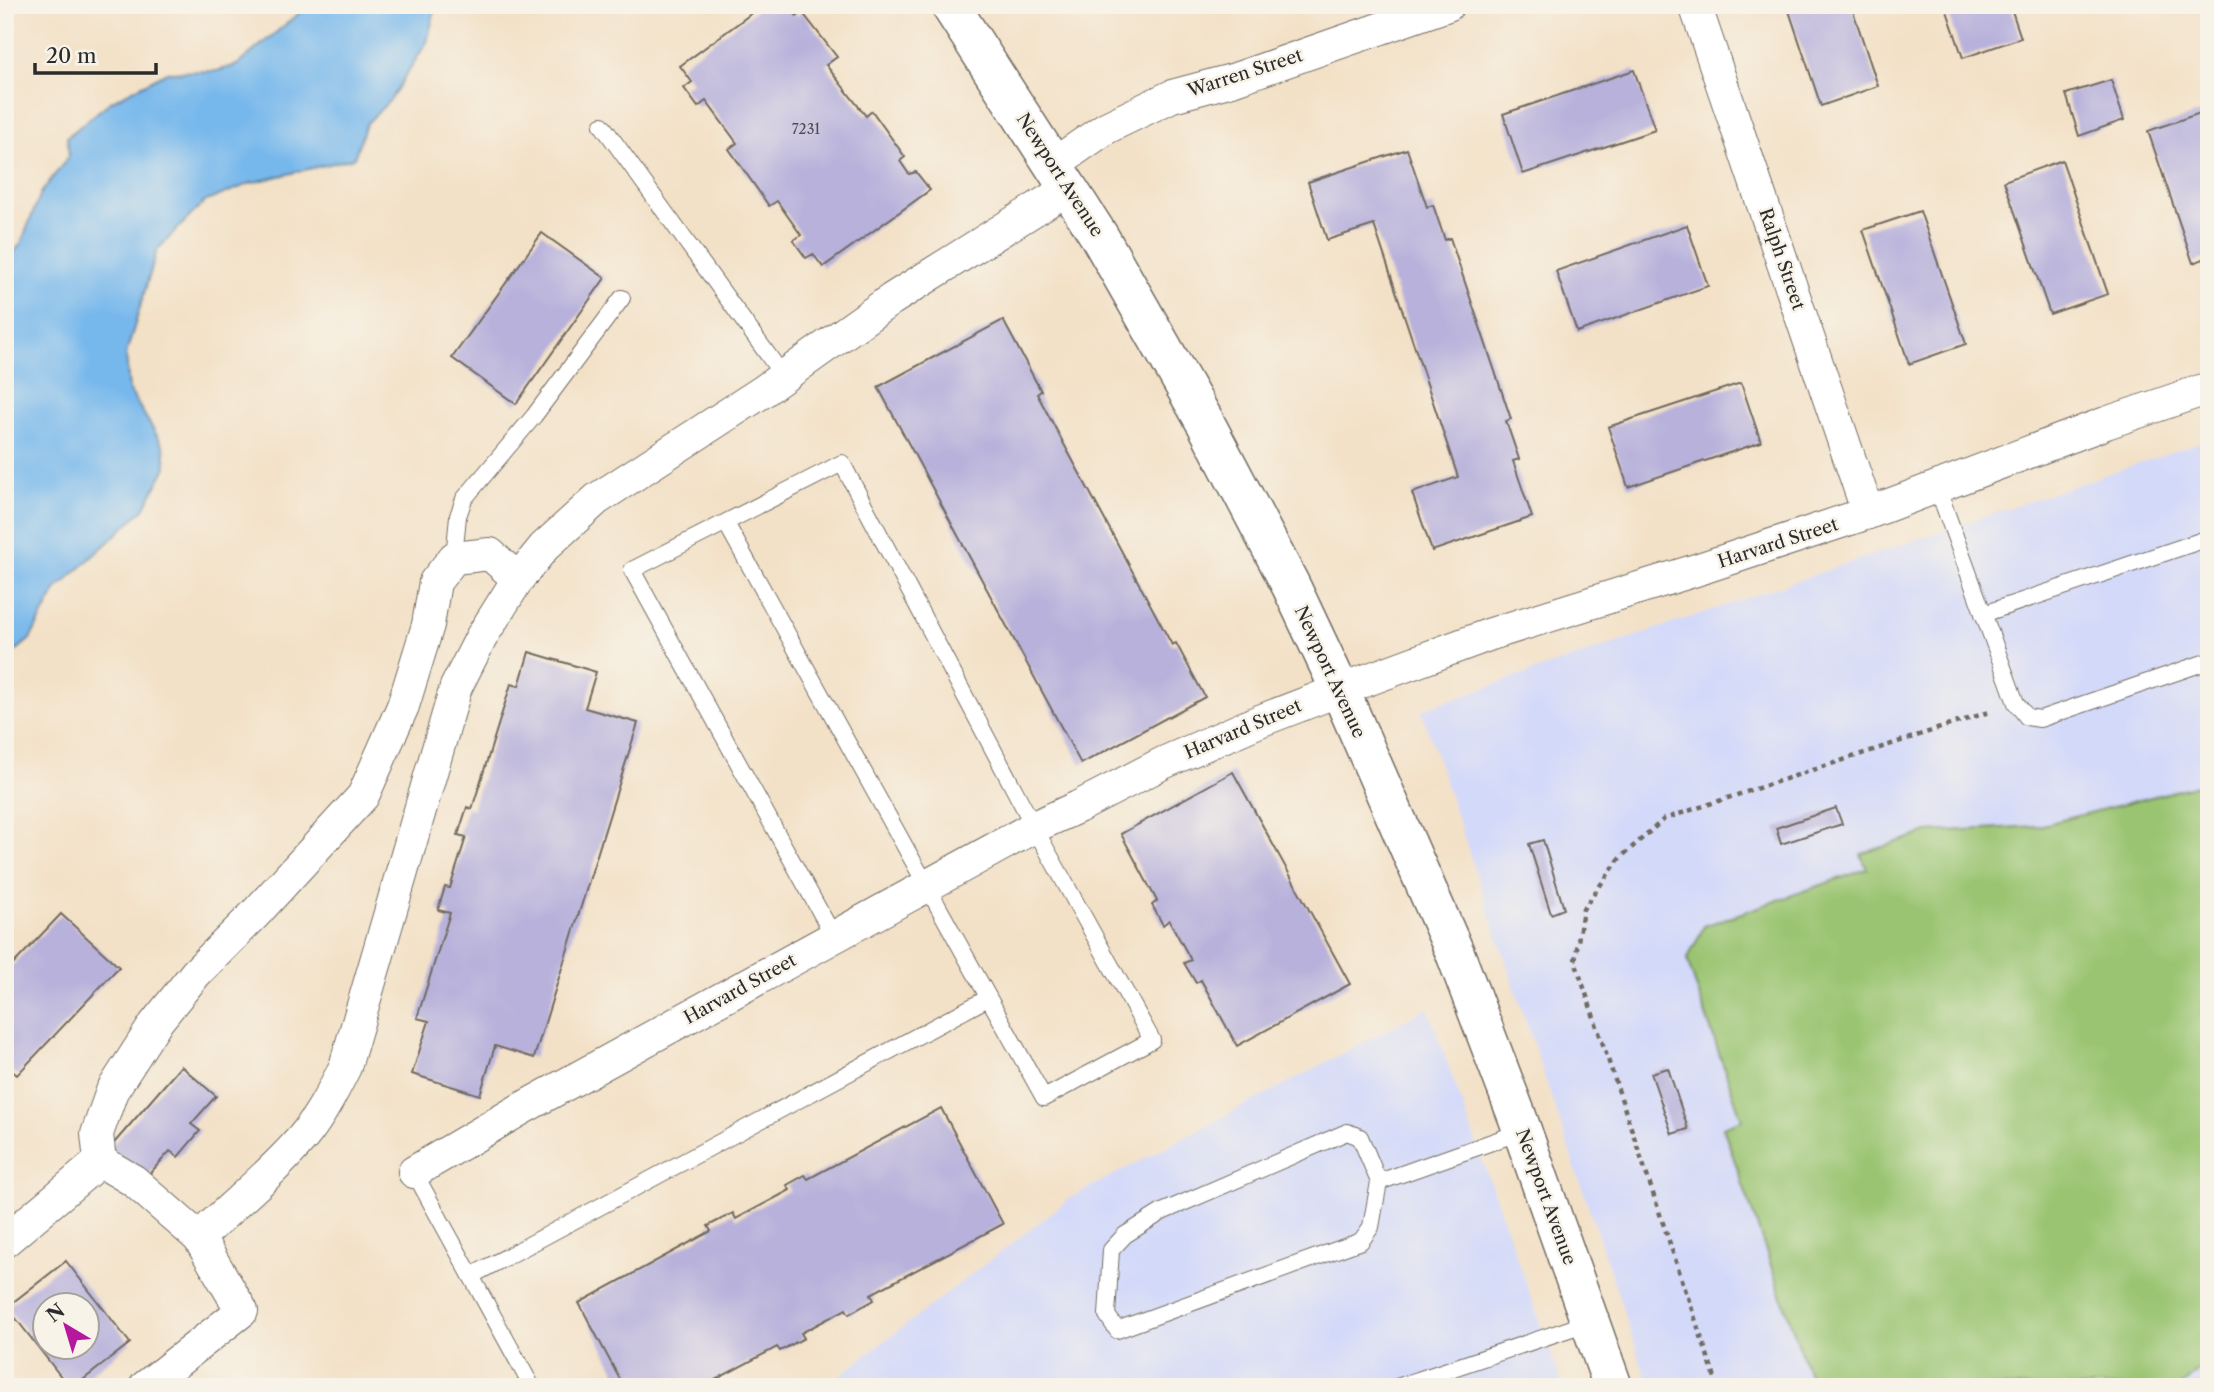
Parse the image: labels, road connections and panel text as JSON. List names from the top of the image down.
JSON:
{
  "streets": {
    "street": [
      "Warren Street",
      "Newport Avenue",
      "Ralph Street",
      "Harvard Street"
    ]
  },
  "crossings": [
    ["Warren Street", "Newport Avenue"],
    ["Newport Avenue", "Harvard Street"],
    ["Ralph Street", "Harvard Street"]
  ],
  "house_numbers": ["7231"],
  "scale_bar": "20 m",
  "north": "top left"
}
